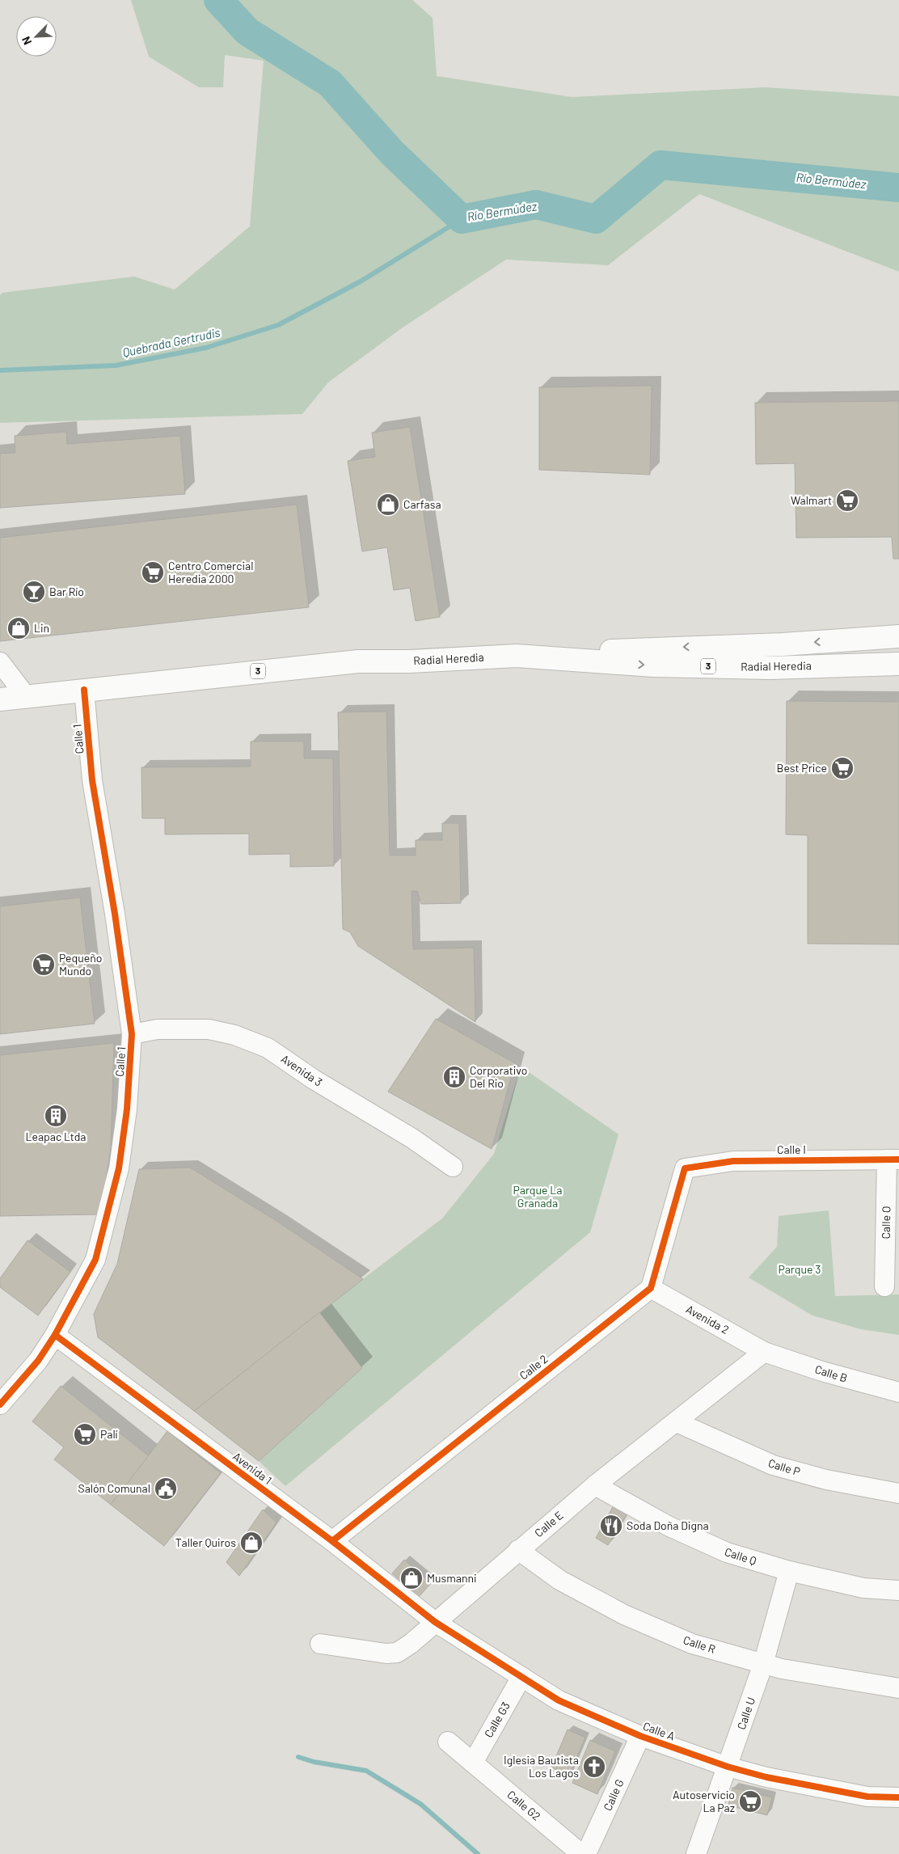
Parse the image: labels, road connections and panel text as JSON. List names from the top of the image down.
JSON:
{
  "streets": {
    "main road": ["Radial Heredia", "3"],
    "street": [
      "Calle 1",
      "Avenida 3",
      "Calle I",
      "Calle O",
      "Avenida 2",
      "Calle 2",
      "Calle B",
      "Calle P",
      "Avenida 1",
      "Calle E",
      "Calle Q",
      "Calle R",
      "Calle U",
      "Calle G3",
      "Calle A",
      "Calle G",
      "Calle G2"
    ]
  },
  "crossings": [
    ["Radial Heredia", "Calle 1"],
    ["Calle 1", "Avenida 3"],
    ["Calle 1", "Avenida 1"],
    ["Calle I", "Calle O"],
    ["Calle I", "Avenida 2"],
    ["Calle I", "Calle 2"],
    ["Avenida 2", "Calle 2"],
    ["Avenida 2", "Calle B"],
    ["Avenida 2", "Calle E"],
    ["Calle 2", "Avenida 1"],
    ["Calle B", "Calle E"],
    ["Calle P", "Calle E"],
    ["Avenida 1", "Calle E"],
    ["Avenida 1", "Calle A"],
    ["Calle E", "Calle Q"],
    ["Calle E", "Calle R"],
    ["Calle E", "Calle A"],
    ["Calle Q", "Calle U"],
    ["Calle R", "Calle U"],
    ["Calle U", "Calle A"],
    ["Calle G3", "Calle A"],
    ["Calle G3", "Calle G2"],
    ["Calle A", "Calle G"]
  ],
  "water": ["Río Bermúdez", "Quebrada Gertrudis"],
  "parks": ["Parque La Granada", "Parque 3"],
  "places": {
    "supermarket": [
      "Walmart",
      "Centro Comercial Heredia 2000",
      "Best Price",
      "Pequeño Mundo",
      "Palí",
      "Autoservicio La Paz"
    ],
    "shop": [
      "Carfasa",
      "Lin",
      "Taller Quiros",
      "Musmanni"
    ],
    "bar": ["Bar Río"],
    "building": ["Corporativo Del Rio", "Leapac Ltda"],
    "public building": ["Salón Comunal"],
    "restaurant": ["Soda Doña Digna"],
    "church": ["Iglesia Bautista Los Lagos"]
  },
  "north": "bottom left"
}
